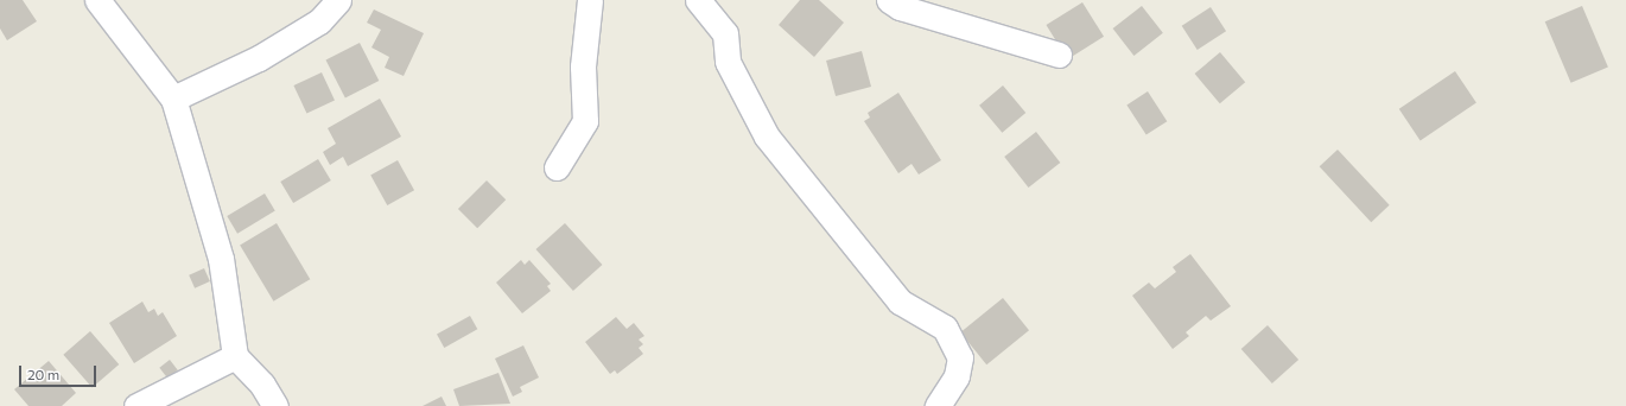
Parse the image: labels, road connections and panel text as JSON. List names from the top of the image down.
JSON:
{
  "scale_bar": "20 m"
}
